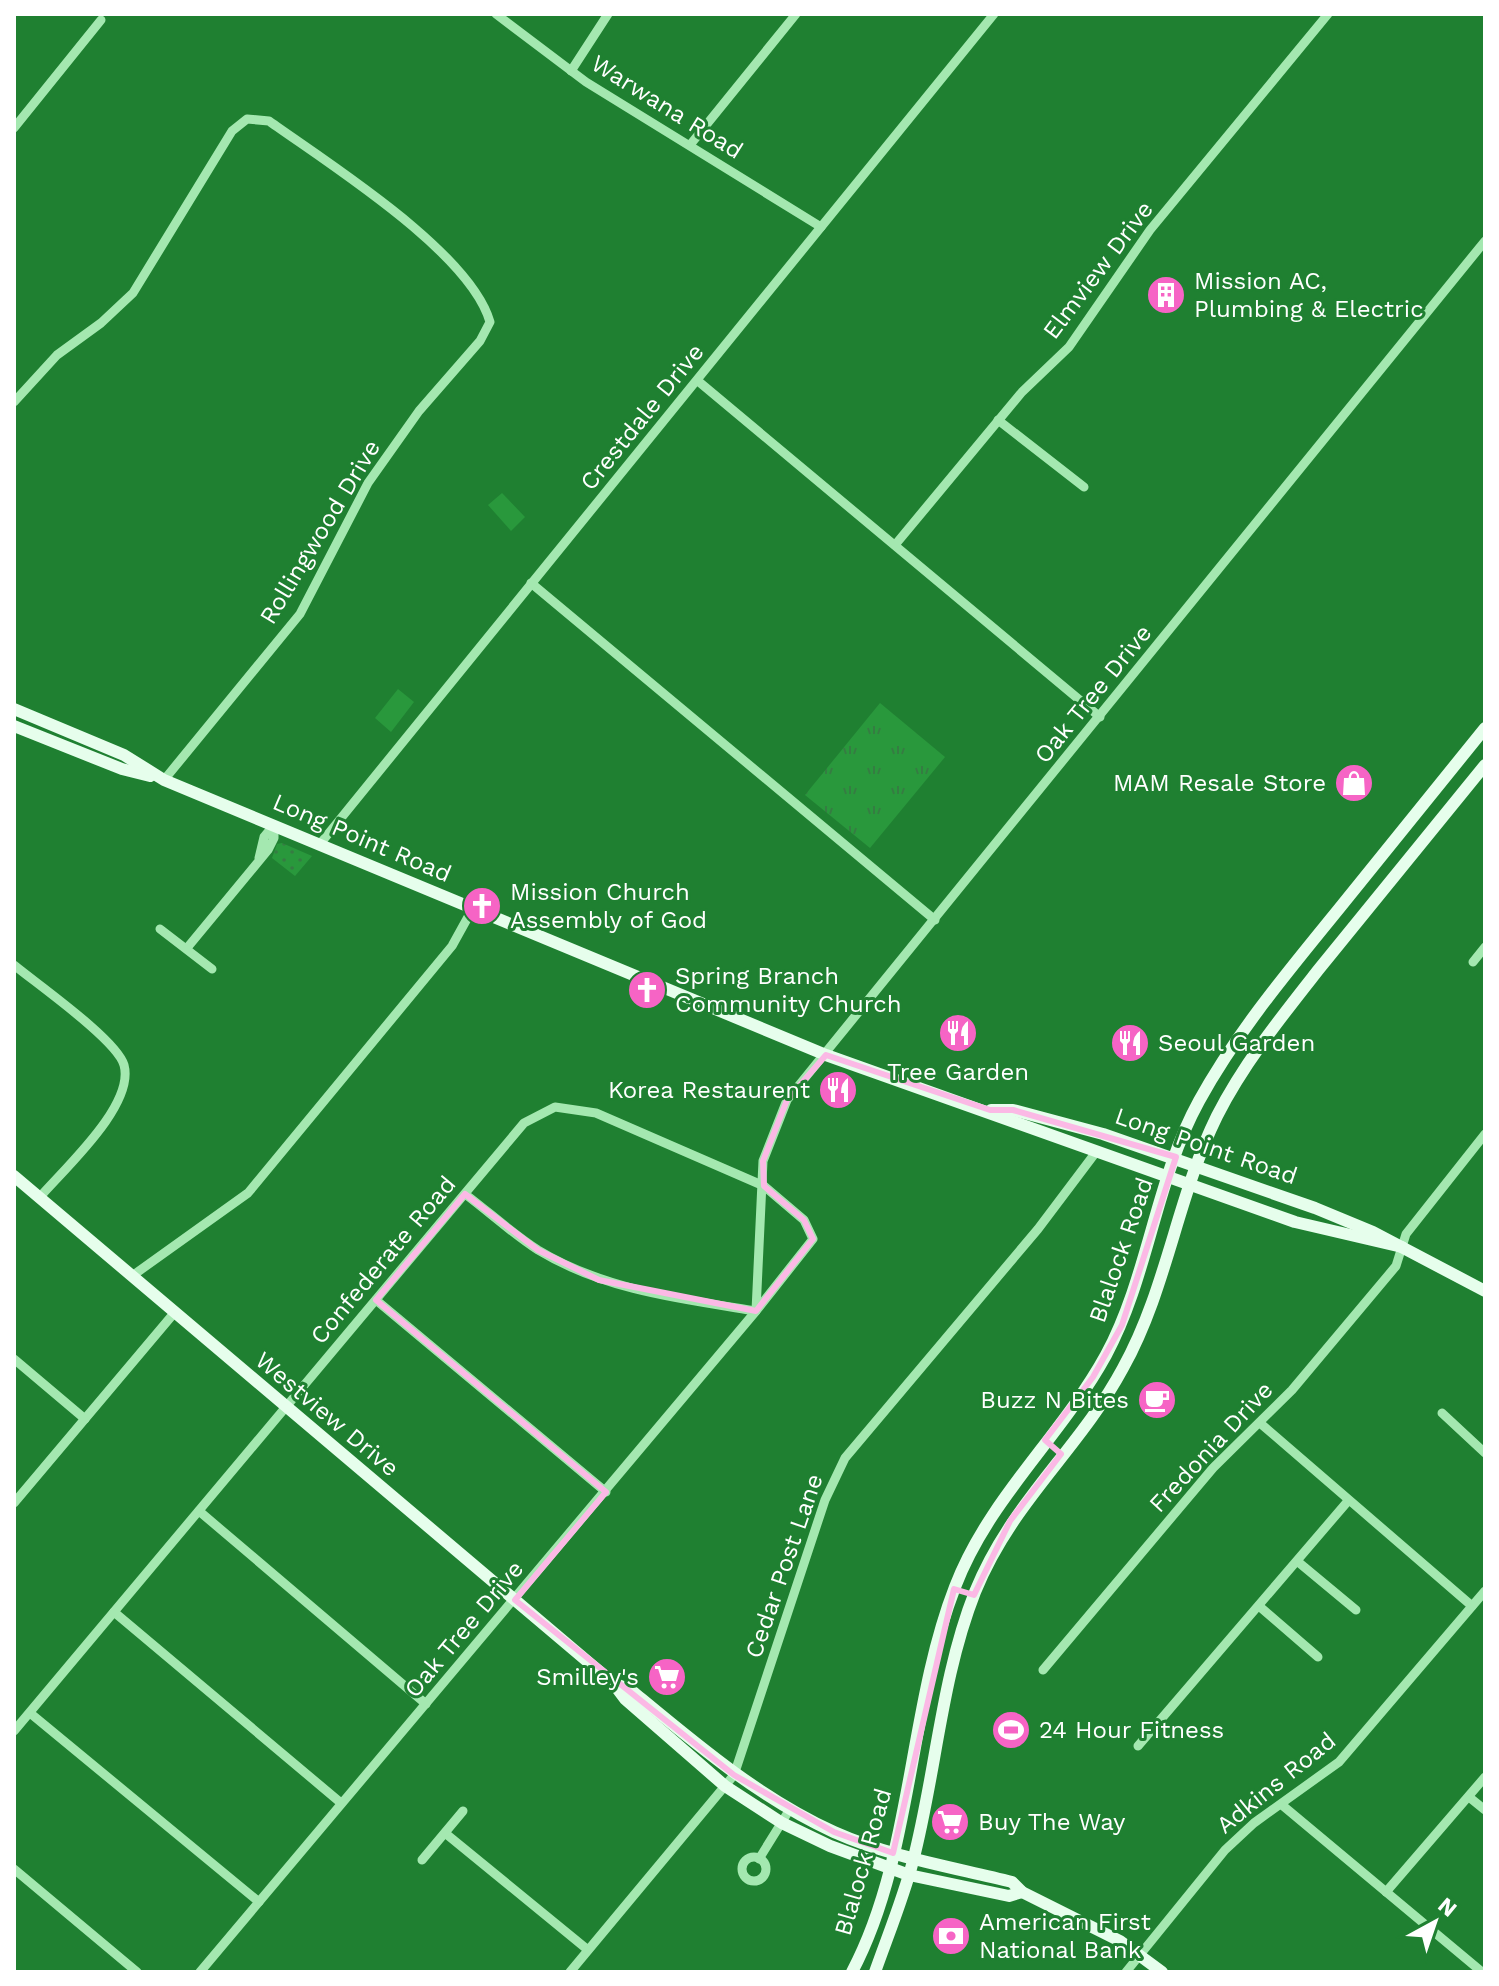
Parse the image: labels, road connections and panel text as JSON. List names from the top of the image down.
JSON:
{
  "streets": {
    "main road": ["Long Point Road", "Blalock Road", "Westview Drive"],
    "street": [
      "Warwana Road",
      "Elmview Drive",
      "Crestdale Drive",
      "Rollingwood Drive",
      "Oak Tree Drive",
      "Confederate Road",
      "Fredonia Drive",
      "Cedar Post Lane",
      "Adkins Road"
    ]
  },
  "crossings": [
    ["Warwana Road", "Crestdale Drive"],
    ["Crestdale Drive", "Long Point Road"],
    ["Rollingwood Drive", "Long Point Road"],
    ["Oak Tree Drive", "Long Point Road"],
    ["Oak Tree Drive", "Confederate Road"],
    ["Oak Tree Drive", "Westview Drive"],
    ["Long Point Road", "Blalock Road"],
    ["Long Point Road", "Fredonia Drive"],
    ["Long Point Road", "Cedar Post Lane"],
    ["Blalock Road", "Westview Drive"],
    ["Confederate Road", "Westview Drive"],
    ["Westview Drive", "Cedar Post Lane"],
    ["Westview Drive", "Adkins Road"]
  ],
  "places": {
    "building": ["Mission AC, Plumbing & Electric"],
    "shop": ["MAM Resale Store"],
    "church": ["Mission Church Assembly of God", "Spring Branch Community Church"],
    "restaurant": ["Tree Garden", "Seoul Garden", "Korea Restaurent"],
    "cafe": ["Buzz N Bites"],
    "supermarket": ["Smilley's", "Buy The Way"],
    "sports": ["24 Hour Fitness"],
    "bank": ["American First National Bank"]
  },
  "north": "top right"
}
